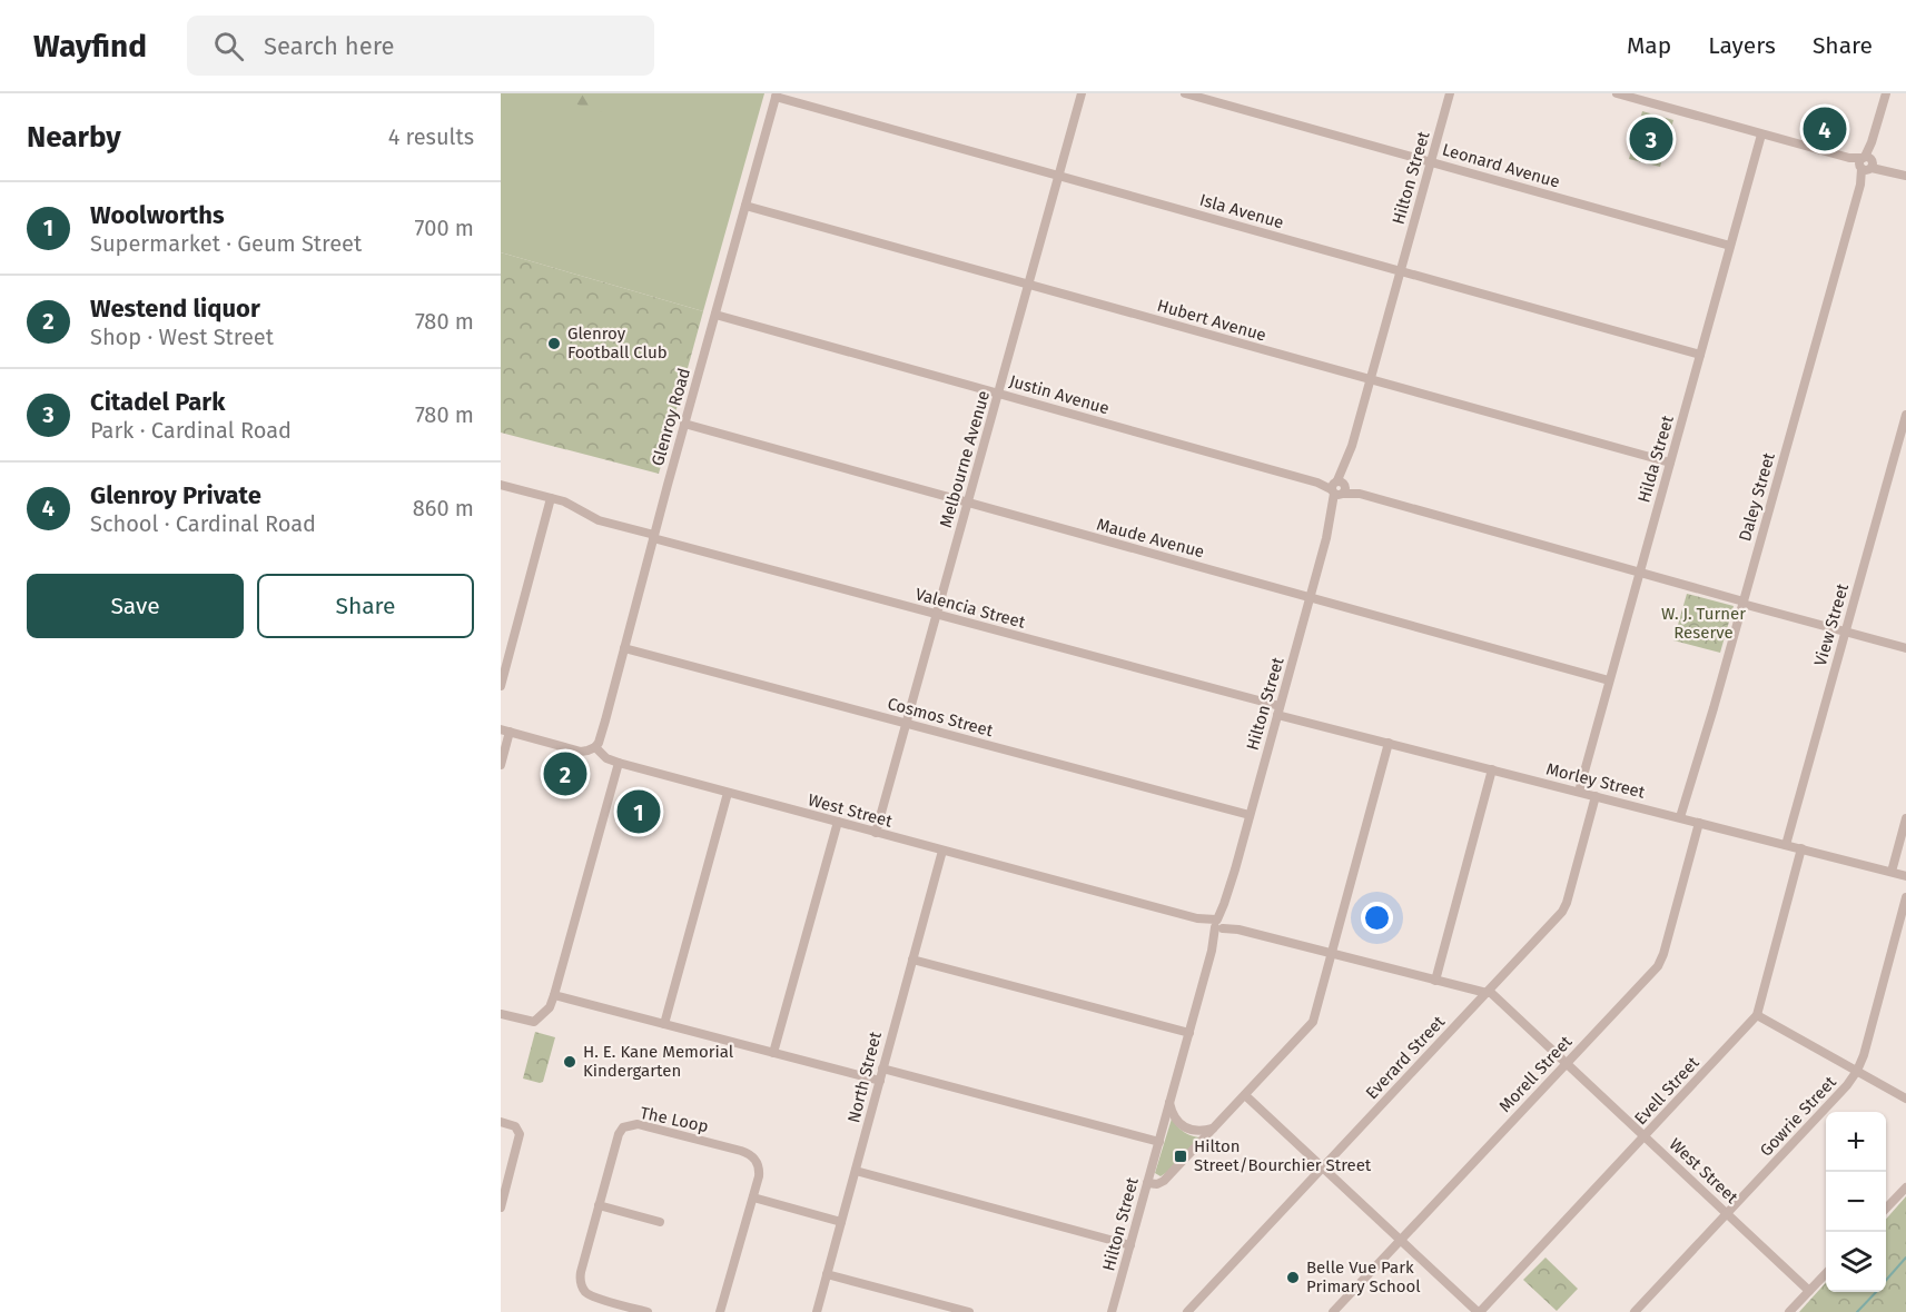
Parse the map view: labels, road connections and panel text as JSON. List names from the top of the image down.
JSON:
{
  "streets": {
    "street": [
      "Leonard Avenue",
      "Hilton Street",
      "Isla Avenue",
      "Hubert Avenue",
      "Justin Avenue",
      "Glenroy Road",
      "Melbourne Avenue",
      "Hilda Street",
      "Daley Street",
      "Maude Avenue",
      "Valencia Street",
      "View Street",
      "Cosmos Street",
      "Morley Street",
      "West Street",
      "Everard Street",
      "Morell Street",
      "North Street",
      "Evell Street",
      "Gowrie Street",
      "The Loop"
    ]
  },
  "crossings": [
    ["Leonard Avenue", "Hilton Street"],
    ["Leonard Avenue", "Hilda Street"],
    ["Hilton Street", "Isla Avenue"],
    ["Hilton Street", "Hubert Avenue"],
    ["Hilton Street", "Justin Avenue"],
    ["Hilton Street", "Maude Avenue"],
    ["Hilton Street", "Valencia Street"],
    ["Hilton Street", "Cosmos Street"],
    ["Hilton Street", "Morley Street"],
    ["Hilton Street", "West Street"],
    ["Isla Avenue", "Glenroy Road"],
    ["Isla Avenue", "Melbourne Avenue"],
    ["Isla Avenue", "Hilda Street"],
    ["Hubert Avenue", "Glenroy Road"],
    ["Hubert Avenue", "Melbourne Avenue"],
    ["Hubert Avenue", "Hilda Street"],
    ["Justin Avenue", "Glenroy Road"],
    ["Justin Avenue", "Melbourne Avenue"],
    ["Justin Avenue", "Hilda Street"],
    ["Justin Avenue", "Daley Street"],
    ["Justin Avenue", "View Street"],
    ["Glenroy Road", "Maude Avenue"],
    ["Glenroy Road", "Valencia Street"],
    ["Glenroy Road", "Cosmos Street"],
    ["Glenroy Road", "West Street"],
    ["Melbourne Avenue", "Maude Avenue"],
    ["Melbourne Avenue", "Valencia Street"],
    ["Melbourne Avenue", "Cosmos Street"],
    ["Melbourne Avenue", "West Street"],
    ["Hilda Street", "Maude Avenue"],
    ["Hilda Street", "Morley Street"],
    ["Daley Street", "Morley Street"],
    ["Valencia Street", "Morley Street"],
    ["View Street", "Morley Street"],
    ["Morley Street", "Everard Street"],
    ["Morley Street", "Morell Street"],
    ["Morley Street", "Evell Street"],
    ["West Street", "Everard Street"],
    ["West Street", "Morell Street"],
    ["West Street", "North Street"],
    ["West Street", "Evell Street"],
    ["West Street", "Gowrie Street"]
  ],
  "parks": ["W. J. Turner Reserve"],
  "places": {
    "other": ["Glenroy Football Club", "H. E. Kane Memorial Kindergarten", "Belle Vue Park Primary School"],
    "transit": ["Hilton Street/Bourchier Street"]
  },
  "page": {
    "header": "Wayfind",
    "search": "Search here",
    "nav": ["Map", "Layers", "Share"],
    "heading": ["Nearby", "4 results"],
    "pins": [
      "4",
      "3",
      "2",
      "1"
    ],
    "list": [
      {
        "mark": "1",
        "name": "Woolworths",
        "note": "Supermarket · Geum Street",
        "value": "700 m"
      },
      {
        "mark": "2",
        "name": "Westend liquor",
        "note": "Shop · West Street",
        "value": "780 m"
      },
      {
        "mark": "3",
        "name": "Citadel Park",
        "note": "Park · Cardinal Road",
        "value": "780 m"
      },
      {
        "mark": "4",
        "name": "Glenroy Private",
        "note": "School · Cardinal Road",
        "value": "860 m"
      }
    ],
    "buttons": ["Save", "Share"],
    "map_buttons": ["+", "−"]
  }
}
